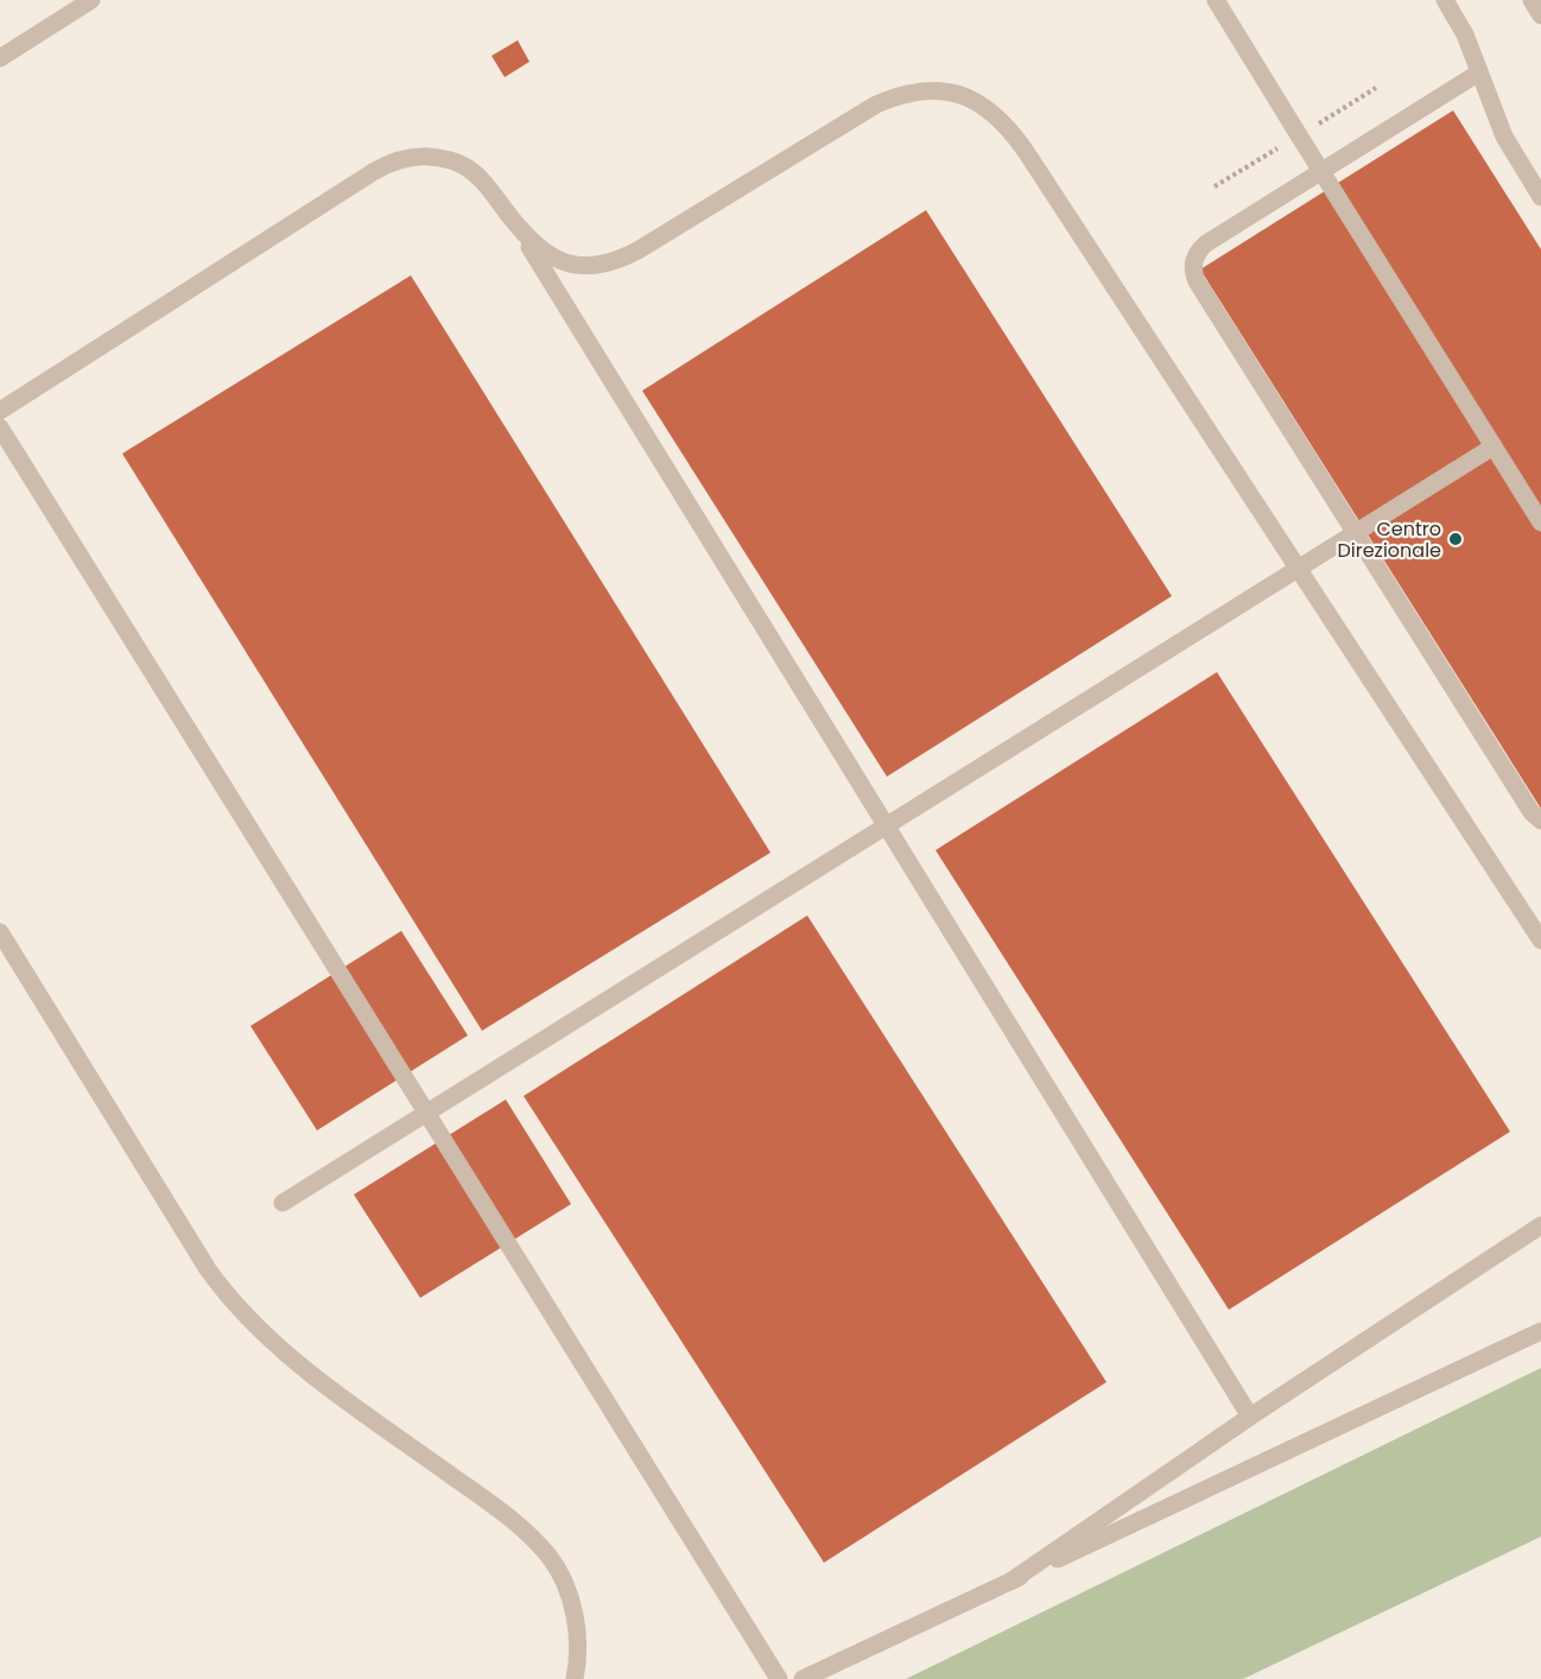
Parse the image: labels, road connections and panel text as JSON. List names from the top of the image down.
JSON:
{
  "places": ["Centro Direzionale"]
}
